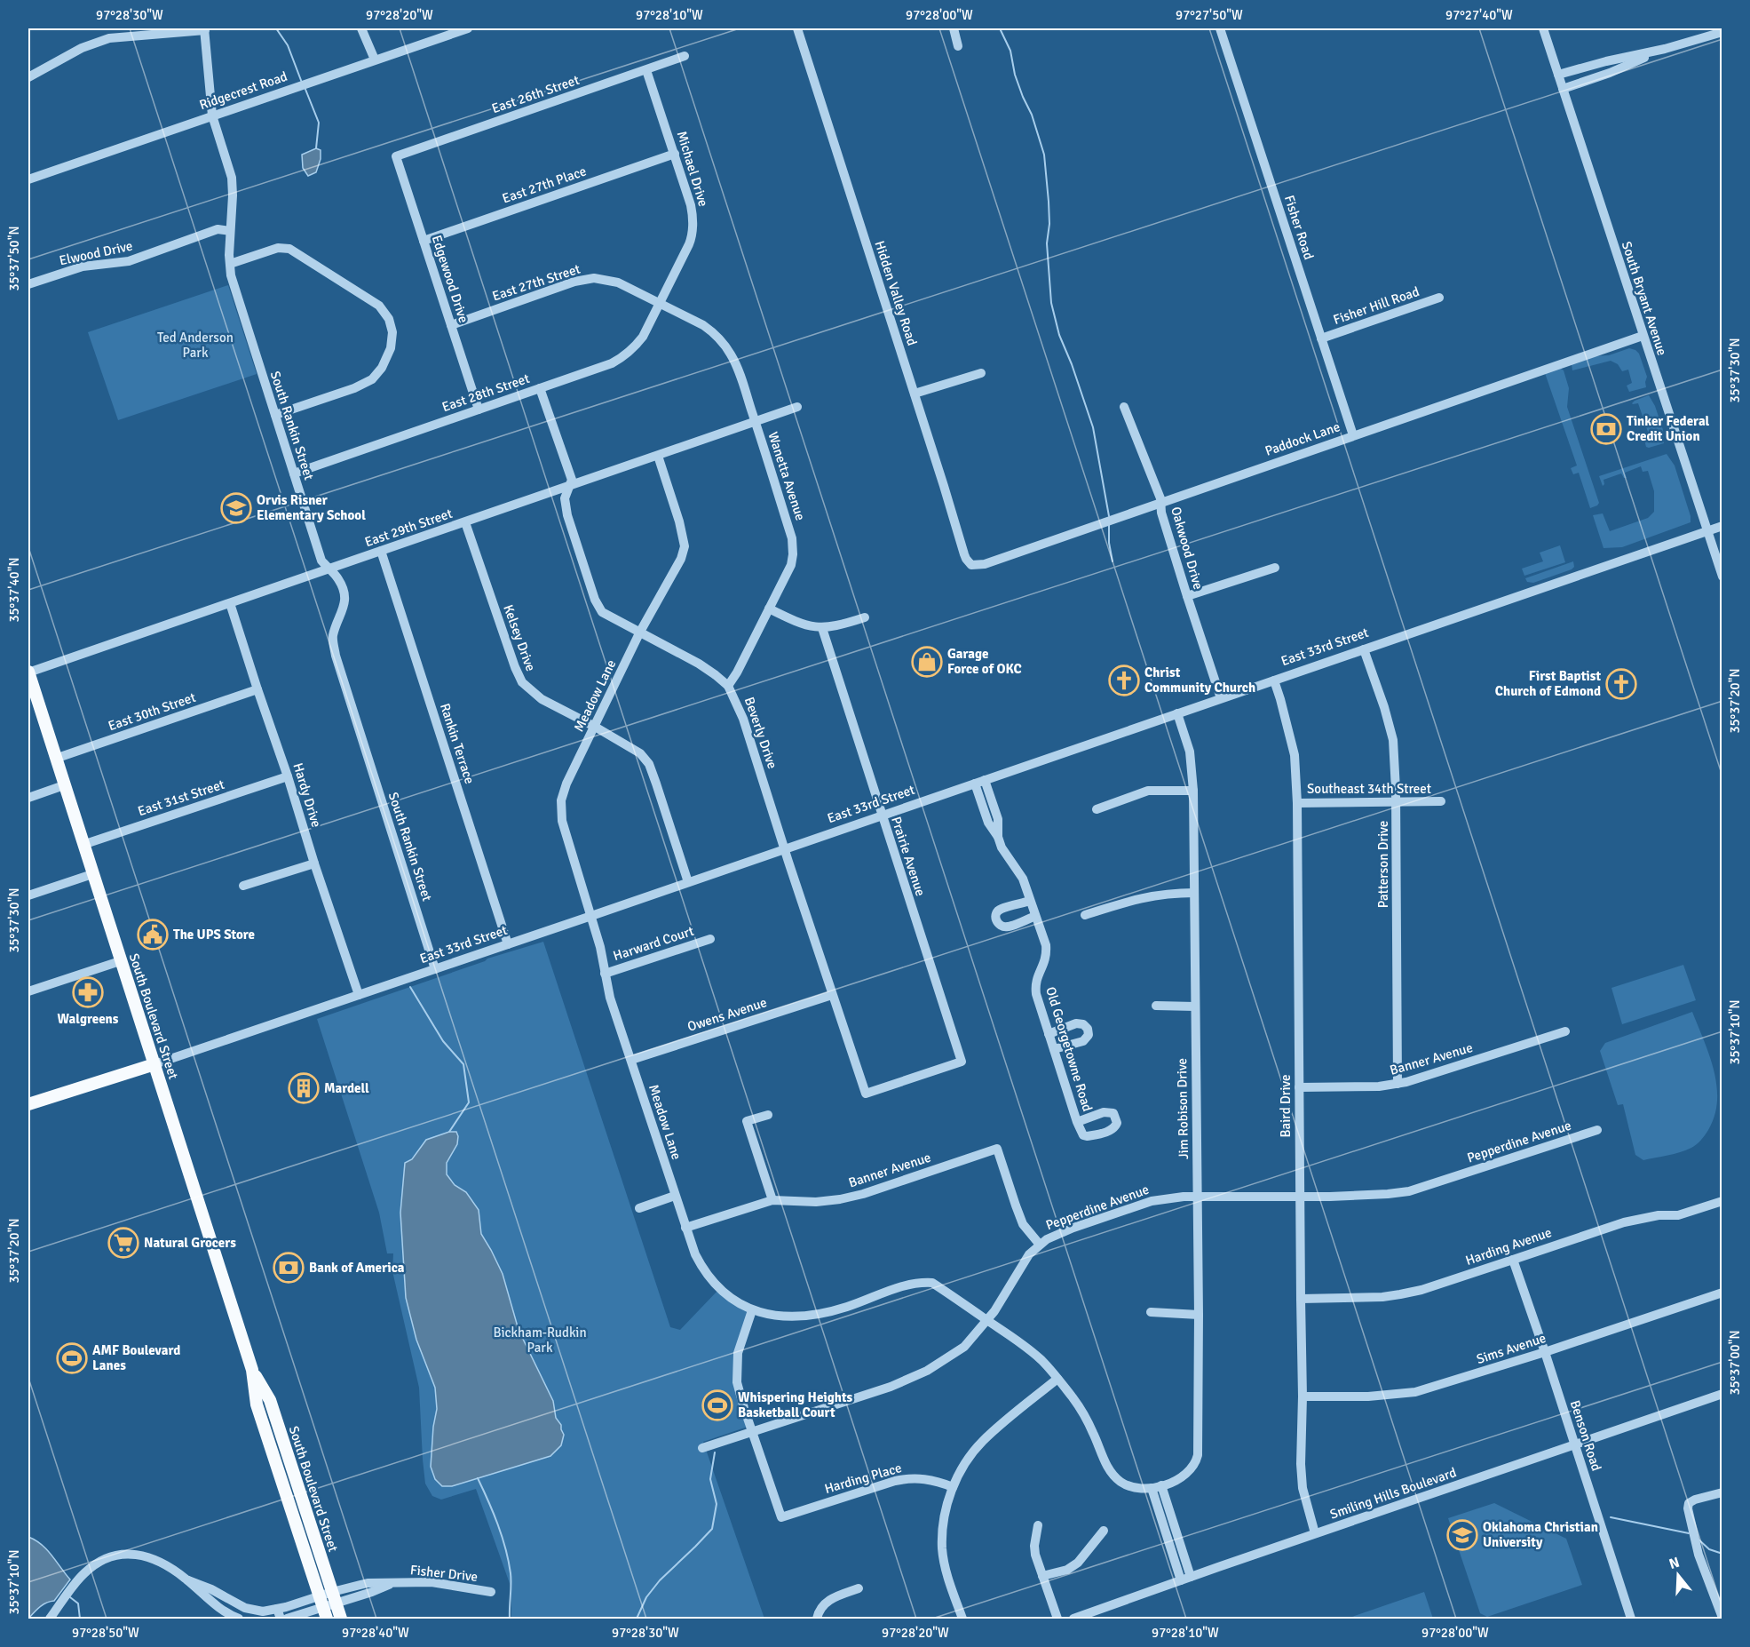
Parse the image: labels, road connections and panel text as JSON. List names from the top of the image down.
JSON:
{
  "streets": {
    "main road": ["East 33rd Street", "South Boulevard Street"],
    "street": [
      "Ridgecrest Road",
      "East 26th Street",
      "Michael Drive",
      "East 27th Place",
      "Fisher Road",
      "Elwood Drive",
      "Edgewood Drive",
      "East 27th Street",
      "Hidden Valley Road",
      "South Bryant Avenue",
      "Fisher Hill Road",
      "East 28th Street",
      "South Rankin Street",
      "Paddock Lane",
      "Wanetta Avenue",
      "East 29th Street",
      "Oakwood Drive",
      "Kelsey Drive",
      "Meadow Lane",
      "East 30th Street",
      "Beverly Drive",
      "Rankin Terrace",
      "Southeast 34th Street",
      "Hardy Drive",
      "East 31st Street",
      "Prairie Avenue",
      "Patterson Drive",
      "Harward Court",
      "Owens Avenue",
      "Old Georgetowne Road",
      "Banner Avenue",
      "Baird Drive",
      "Jim Robison Drive",
      "Pepperdine Avenue",
      "Harding Avenue",
      "Sims Avenue",
      "Benson Road",
      "Harding Place",
      "Smiling Hills Boulevard",
      "Fisher Drive"
    ]
  },
  "crossings": [
    ["Ridgecrest Road", "South Rankin Street"],
    ["East 26th Street", "Michael Drive"],
    ["East 26th Street", "Edgewood Drive"],
    ["Michael Drive", "East 27th Place"],
    ["Michael Drive", "East 27th Street"],
    ["Michael Drive", "East 28th Street"],
    ["Michael Drive", "Wanetta Avenue"],
    ["East 27th Place", "Edgewood Drive"],
    ["Fisher Road", "Fisher Hill Road"],
    ["Fisher Road", "Paddock Lane"],
    ["Elwood Drive", "South Rankin Street"],
    ["Edgewood Drive", "East 27th Street"],
    ["Edgewood Drive", "East 28th Street"],
    ["East 27th Street", "East 28th Street"],
    ["East 27th Street", "Wanetta Avenue"],
    ["Hidden Valley Road", "Paddock Lane"],
    ["South Bryant Avenue", "Paddock Lane"],
    ["South Bryant Avenue", "East 33rd Street"],
    ["East 28th Street", "South Rankin Street"],
    ["East 28th Street", "Wanetta Avenue"],
    ["East 28th Street", "Beverly Drive"],
    ["South Rankin Street", "East 29th Street"],
    ["South Rankin Street", "East 33rd Street"],
    ["Paddock Lane", "Oakwood Drive"],
    ["Wanetta Avenue", "East 29th Street"],
    ["Wanetta Avenue", "Beverly Drive"],
    ["East 29th Street", "Kelsey Drive"],
    ["East 29th Street", "Meadow Lane"],
    ["East 29th Street", "Beverly Drive"],
    ["East 29th Street", "Rankin Terrace"],
    ["East 29th Street", "Hardy Drive"],
    ["East 29th Street", "South Boulevard Street"],
    ["Oakwood Drive", "East 33rd Street"],
    ["Kelsey Drive", "East 33rd Street"],
    ["Kelsey Drive", "Meadow Lane"],
    ["East 33rd Street", "Meadow Lane"],
    ["East 33rd Street", "Beverly Drive"],
    ["East 33rd Street", "Rankin Terrace"],
    ["East 33rd Street", "Hardy Drive"],
    ["East 33rd Street", "Prairie Avenue"],
    ["East 33rd Street", "Patterson Drive"],
    ["East 33rd Street", "South Boulevard Street"],
    ["East 33rd Street", "Old Georgetowne Road"],
    ["East 33rd Street", "Baird Drive"],
    ["East 33rd Street", "Jim Robison Drive"],
    ["Meadow Lane", "Beverly Drive"],
    ["Meadow Lane", "Harward Court"],
    ["Meadow Lane", "Owens Avenue"],
    ["Meadow Lane", "Banner Avenue"],
    ["Meadow Lane", "Jim Robison Drive"],
    ["Meadow Lane", "Pepperdine Avenue"],
    ["East 30th Street", "Hardy Drive"],
    ["East 30th Street", "South Boulevard Street"],
    ["Beverly Drive", "Prairie Avenue"],
    ["Beverly Drive", "Owens Avenue"],
    ["Southeast 34th Street", "Patterson Drive"],
    ["Southeast 34th Street", "Baird Drive"],
    ["Hardy Drive", "East 31st Street"],
    ["East 31st Street", "South Boulevard Street"],
    ["Patterson Drive", "Banner Avenue"],
    ["South Boulevard Street", "Fisher Drive"],
    ["Banner Avenue", "Baird Drive"],
    ["Banner Avenue", "Pepperdine Avenue"],
    ["Baird Drive", "Pepperdine Avenue"],
    ["Baird Drive", "Harding Avenue"],
    ["Baird Drive", "Sims Avenue"],
    ["Baird Drive", "Smiling Hills Boulevard"],
    ["Jim Robison Drive", "Pepperdine Avenue"],
    ["Pepperdine Avenue", "Harding Place"],
    ["Harding Avenue", "Benson Road"],
    ["Sims Avenue", "Benson Road"],
    ["Benson Road", "Smiling Hills Boulevard"]
  ],
  "parks": ["Ted Anderson Park", "Bickham-Rudkin Park"],
  "places": {
    "bank": ["Tinker Federal Credit Union", "Bank of America"],
    "school or university": ["Orvis Risner Elementary School", "Oklahoma Christian University"],
    "shop": ["Garage Force of OKC"],
    "church": ["Christ Community Church", "First Baptist Church of Edmond"],
    "public building": ["The UPS Store"],
    "pharmacy": ["Walgreens"],
    "building": ["Mardell"],
    "supermarket": ["Natural Grocers"],
    "sports": ["AMF Boulevard Lanes", "Whispering Heights Basketball Court"]
  },
  "north": "top",
  "coordinates": [
    "97°28'30\"W",
    "97°28'20\"W",
    "97°28'10\"W",
    "97°28'00\"W",
    "97°27'50\"W",
    "97°27'40\"W",
    "35°37'50\"N",
    "35°37'30\"N",
    "35°37'40\"N",
    "35°37'20\"N",
    "35°37'10\"N",
    "35°37'00\"N",
    "97°28'50\"W",
    "97°28'40\"W"
  ]
}
